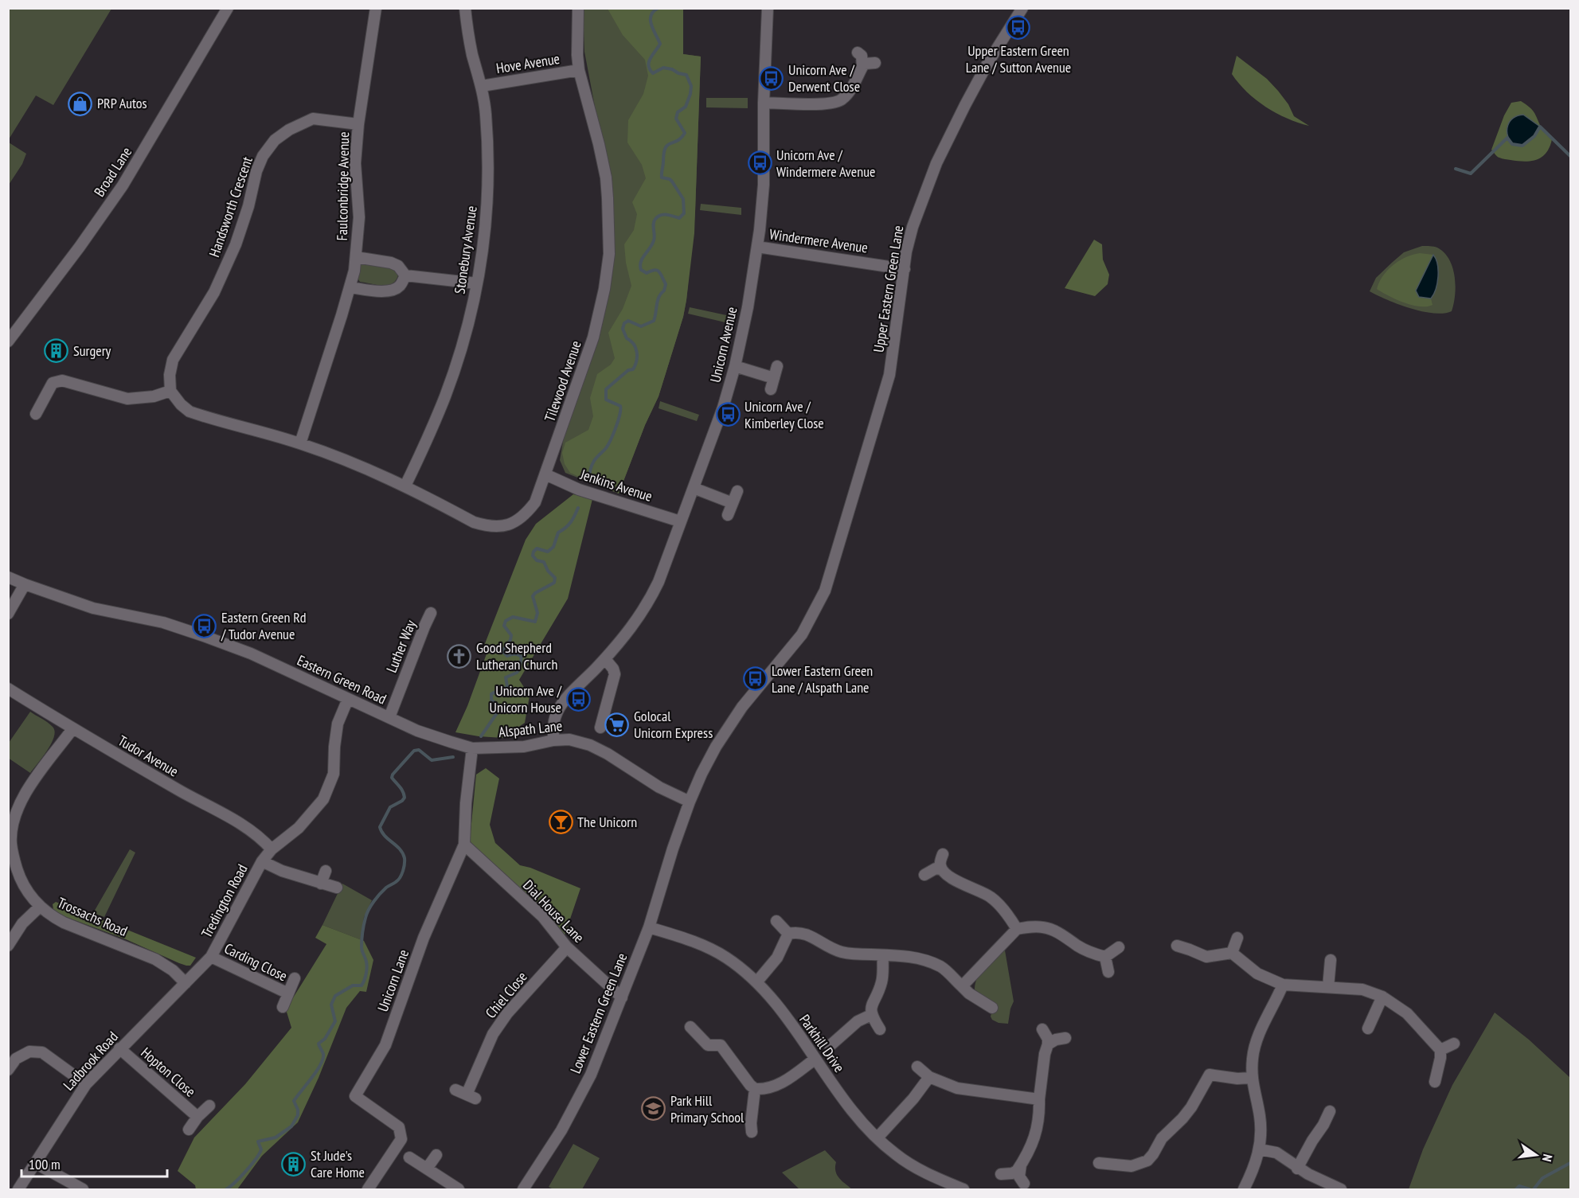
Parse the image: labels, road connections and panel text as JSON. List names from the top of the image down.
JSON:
{
  "streets": {
    "street": [
      "Hove Avenue",
      "Broad Lane",
      "Faulconbridge Avenue",
      "Handsworth Crescent",
      "Windermere Avenue",
      "Stonebury Avenue",
      "Upper Eastern Green Lane",
      "Unicorn Avenue",
      "Tilewood Avenue",
      "Jenkins Avenue",
      "Luther Way",
      "Eastern Green Road",
      "Alspath Lane",
      "Tudor Avenue",
      "Tredington Road",
      "Dial House Lane",
      "Trossachs Road",
      "Carding Close",
      "Unicorn Lane",
      "Chiel Close",
      "Lower Eastern Green Lane",
      "Parkhill Drive",
      "Ladbrook Road",
      "Hopton Close"
    ]
  },
  "crossings": [
    ["Hove Avenue", "Stonebury Avenue"],
    ["Hove Avenue", "Tilewood Avenue"],
    ["Faulconbridge Avenue", "Handsworth Crescent"],
    ["Faulconbridge Avenue", "Tilewood Avenue"],
    ["Windermere Avenue", "Upper Eastern Green Lane"],
    ["Windermere Avenue", "Unicorn Avenue"],
    ["Stonebury Avenue", "Tilewood Avenue"],
    ["Upper Eastern Green Lane", "Alspath Lane"],
    ["Upper Eastern Green Lane", "Lower Eastern Green Lane"],
    ["Unicorn Avenue", "Jenkins Avenue"],
    ["Unicorn Avenue", "Alspath Lane"],
    ["Tilewood Avenue", "Jenkins Avenue"],
    ["Luther Way", "Eastern Green Road"],
    ["Eastern Green Road", "Alspath Lane"],
    ["Eastern Green Road", "Tredington Road"],
    ["Eastern Green Road", "Unicorn Lane"],
    ["Alspath Lane", "Unicorn Lane"],
    ["Alspath Lane", "Lower Eastern Green Lane"],
    ["Tudor Avenue", "Tredington Road"],
    ["Tudor Avenue", "Trossachs Road"],
    ["Tredington Road", "Carding Close"],
    ["Tredington Road", "Ladbrook Road"],
    ["Dial House Lane", "Unicorn Lane"],
    ["Dial House Lane", "Chiel Close"],
    ["Dial House Lane", "Lower Eastern Green Lane"],
    ["Trossachs Road", "Ladbrook Road"],
    ["Lower Eastern Green Lane", "Parkhill Drive"],
    ["Ladbrook Road", "Hopton Close"]
  ],
  "places": {
    "bus stop": [
      "Upper Eastern Green Lane / Sutton Avenue",
      "Unicorn Ave / Derwent Close",
      "Unicorn Ave / Windermere Avenue",
      "Unicorn Ave / Kimberley Close",
      "Eastern Green Rd / Tudor Avenue",
      "Lower Eastern Green Lane / Alspath Lane",
      "Unicorn Ave / Unicorn House"
    ],
    "shop": ["PRP Autos"],
    "building": ["Surgery", "St Jude's Care Home"],
    "church": ["Good Shepherd Lutheran Church"],
    "supermarket": ["Golocal Unicorn Express"],
    "bar": ["The Unicorn"],
    "school or university": ["Park Hill Primary School"]
  },
  "scale_bar": "100 m",
  "north": "right"
}
